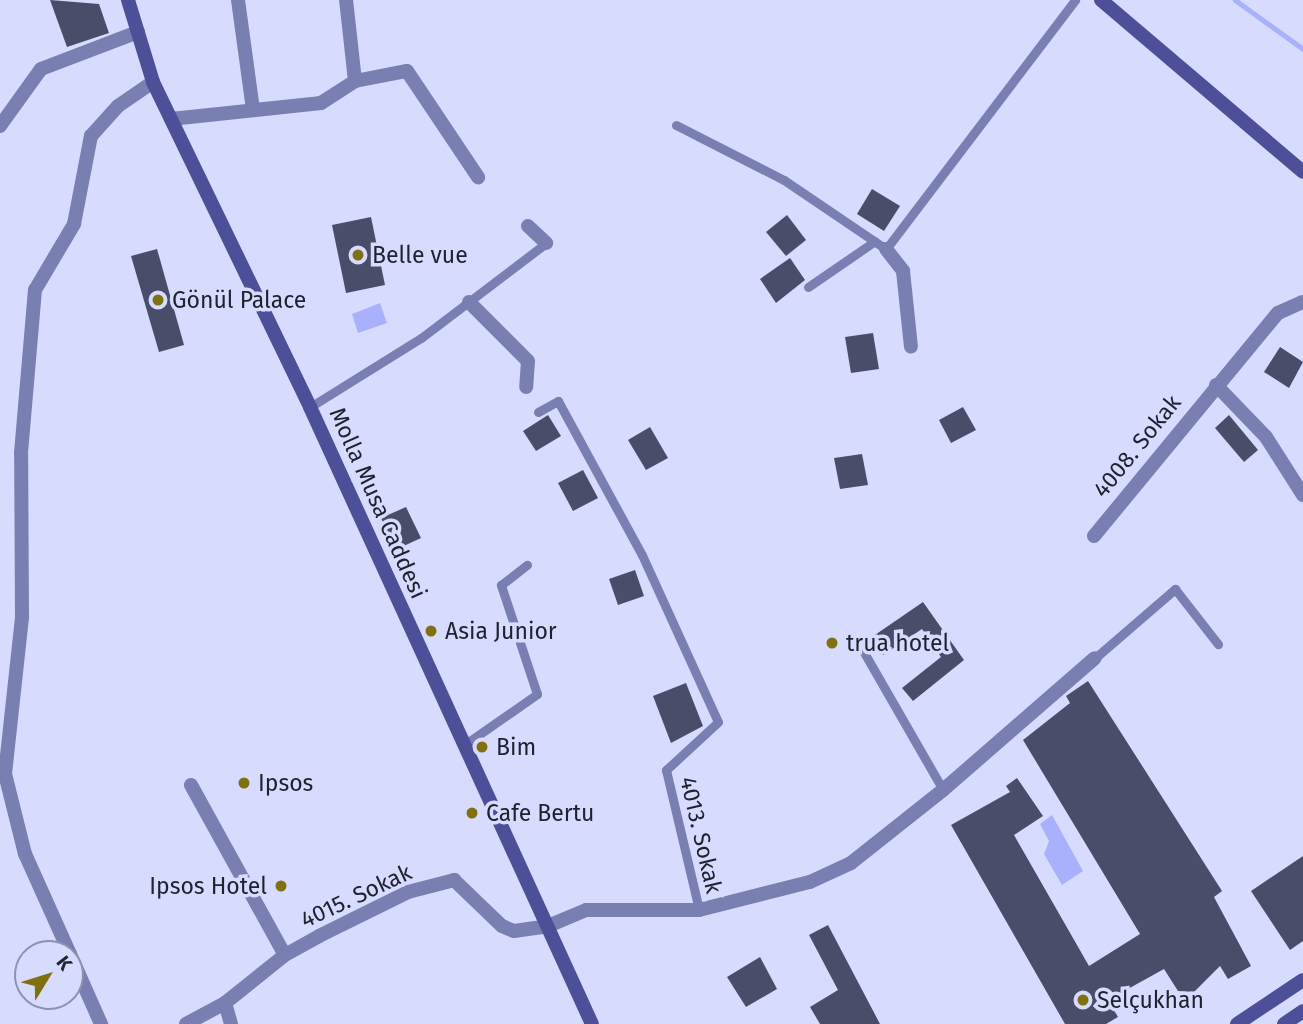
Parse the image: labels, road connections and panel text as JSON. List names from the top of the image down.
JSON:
{
  "streets": {
    "street": ["4008. Sokak", "Molla Musa Caddesi", "4015. Sokak"],
    "lane": ["4013. Sokak"]
  },
  "crossings": [
    ["Molla Musa Caddesi", "4015. Sokak"]
  ],
  "places": [
    "Belle vue",
    "Gönül Palace",
    "Asia Junior",
    "trua hotel",
    "Bim",
    "Ipsos",
    "Cafe Bertu",
    "Ipsos Hotel",
    "Selçukhan"
  ],
  "north": "top right"
}
